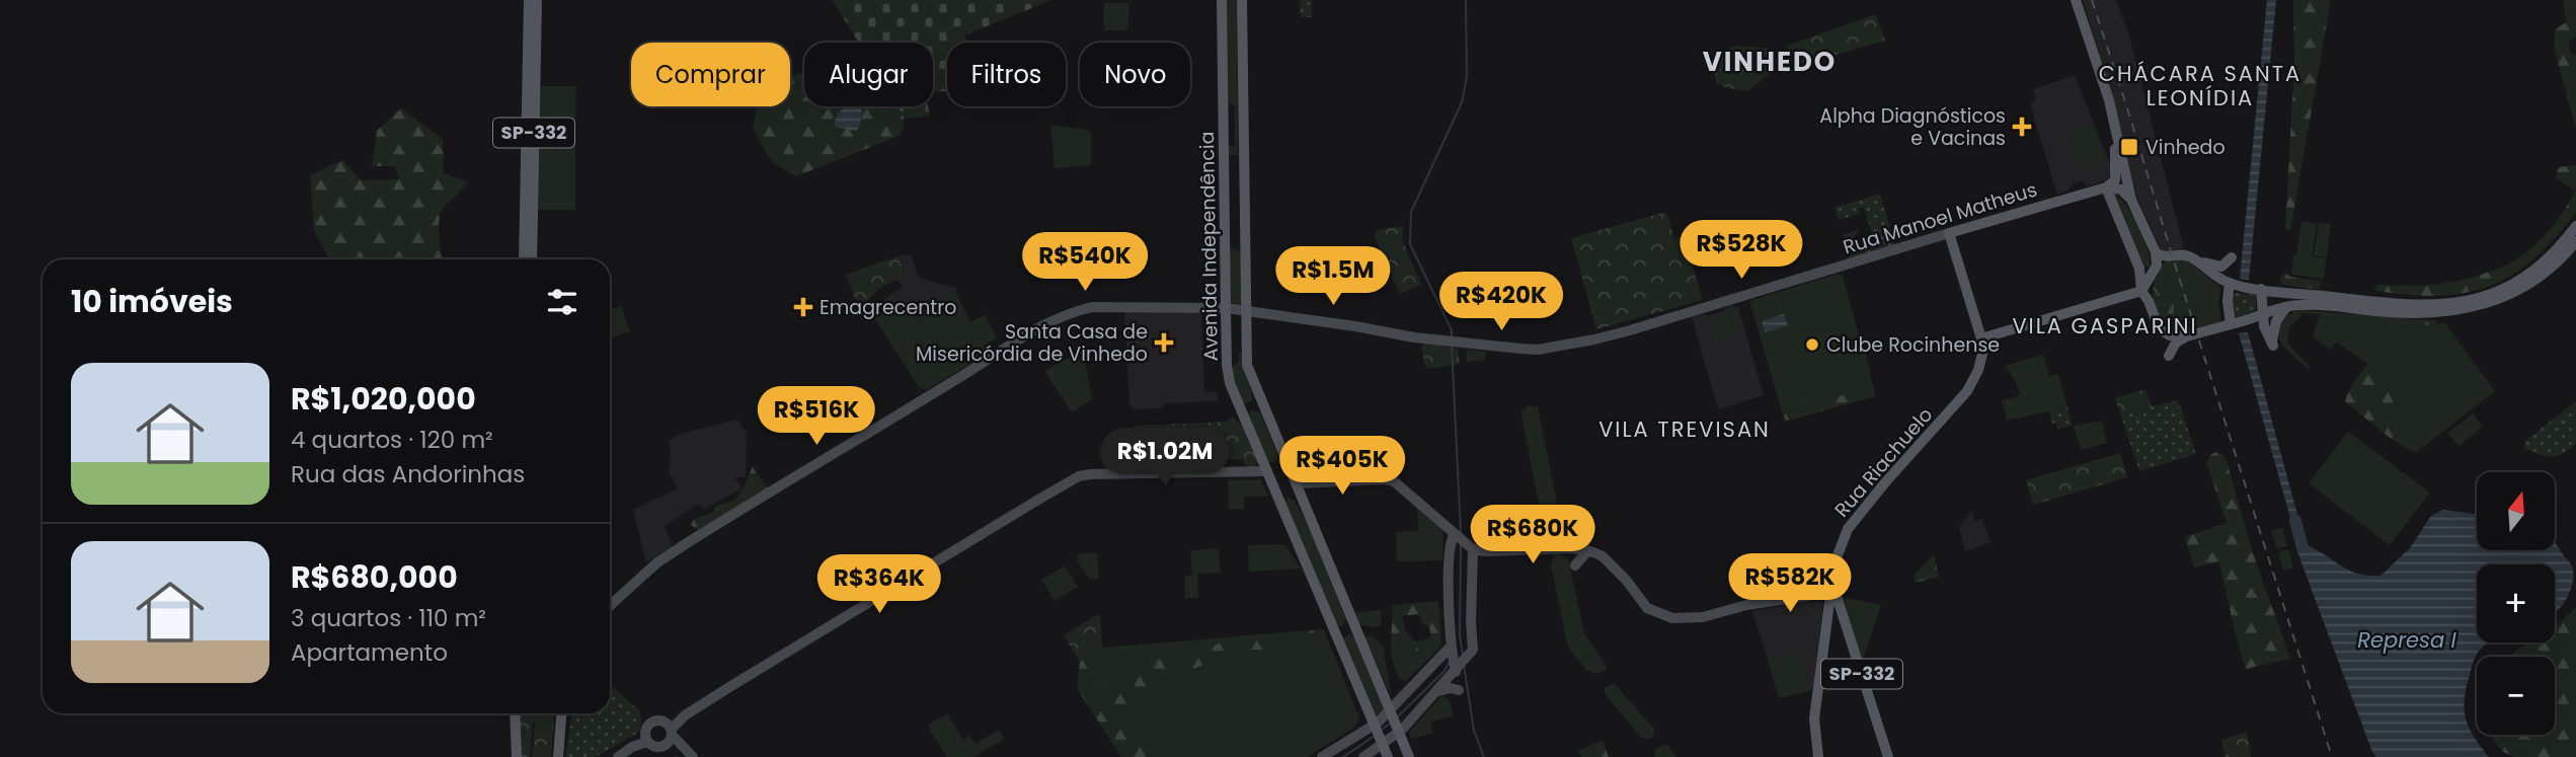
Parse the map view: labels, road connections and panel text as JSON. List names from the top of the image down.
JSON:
{
  "streets": {
    "main road": [
      "SP-332",
      "Rua Manoel Matheus",
      "Avenida Independência",
      "Rua Riachuelo"
    ]
  },
  "crossings": [
    ["SP-332", "Rua Riachuelo"],
    ["Rua Manoel Matheus", "Avenida Independência"]
  ],
  "districts": [
    "VINHEDO",
    "CHÁCARA SANTA LEONÍDIA",
    "VILA GASPARINI",
    "VILA TREVISAN"
  ],
  "water": ["Represa I"],
  "places": {
    "health": ["Alpha Diagnósticos e Vacinas", "Emagrecentro", "Santa Casa de Misericórdia de Vinhedo"],
    "transit": ["Vinhedo"],
    "other": ["Clube Rocinhense"]
  },
  "north": "top",
  "page": {
    "chip": [
      "Comprar",
      "Alugar",
      "Filtros",
      "Novo"
    ],
    "price": [
      "R$528K",
      "R$540K",
      "R$1.5M",
      "R$420K",
      "R$516K",
      "R$1.02M",
      "R$405K",
      "R$680K",
      "R$582K",
      "R$364K"
    ],
    "heading": "10 imóveis",
    "list": [
      {
        "name": "R$1,020,000",
        "note": "4 quartos · 120 m² · Rua das Andorinhas"
      },
      {
        "name": "R$680,000",
        "note": "3 quartos · 110 m² · Apartamento"
      }
    ],
    "map_buttons": ["+", "−"]
  }
}
